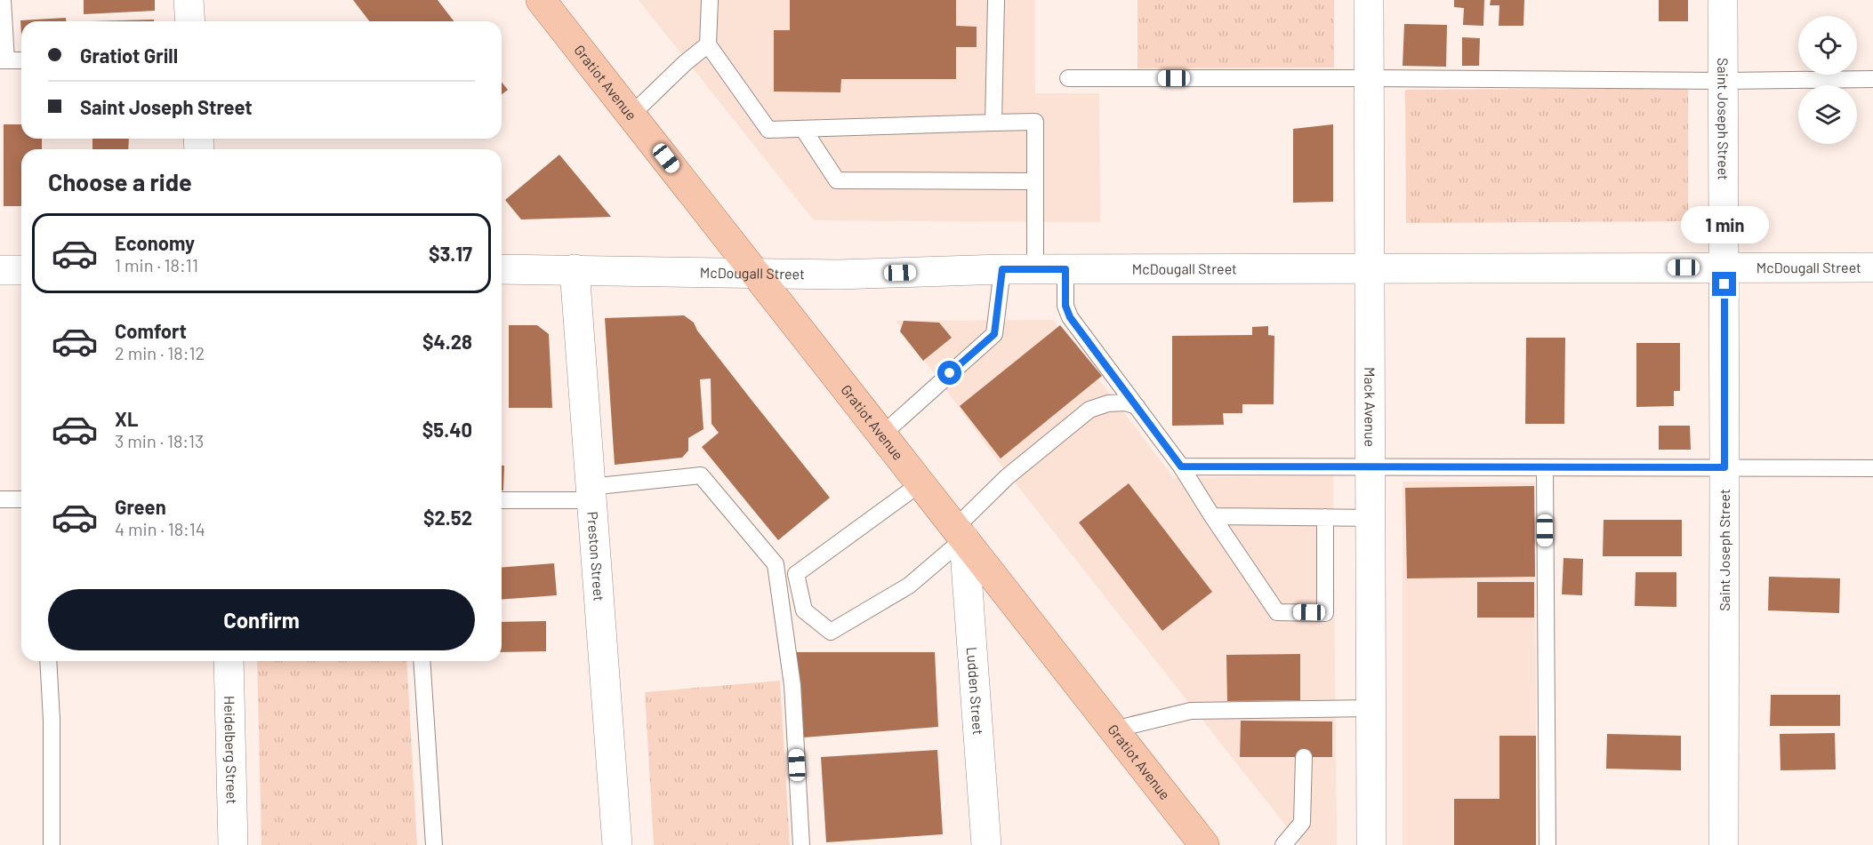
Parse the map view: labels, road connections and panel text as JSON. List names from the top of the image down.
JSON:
{
  "streets": {
    "main road": ["Gratiot Avenue"],
    "street": [
      "Saint Joseph Street",
      "McDougall Street",
      "Mack Avenue",
      "Preston Street",
      "Ludden Street",
      "Heidelberg Street"
    ]
  },
  "crossings": [
    ["Gratiot Avenue", "McDougall Street"],
    ["Gratiot Avenue", "Ludden Street"],
    ["Saint Joseph Street", "McDougall Street"],
    ["McDougall Street", "Mack Avenue"],
    ["McDougall Street", "Preston Street"]
  ],
  "page": {
    "banner": ["Gratiot Grill", "Saint Joseph Street"],
    "heading": "Choose a ride",
    "bubble": "1 min",
    "list": [
      {
        "name": "Economy",
        "note": "1 min · 18:11",
        "value": "$3.17"
      },
      {
        "name": "Comfort",
        "note": "2 min · 18:12",
        "value": "$4.28"
      },
      {
        "name": "XL",
        "note": "3 min · 18:13",
        "value": "$5.40"
      },
      {
        "name": "Green",
        "note": "4 min · 18:14",
        "value": "$2.52"
      }
    ],
    "buttons": "Confirm"
  }
}
